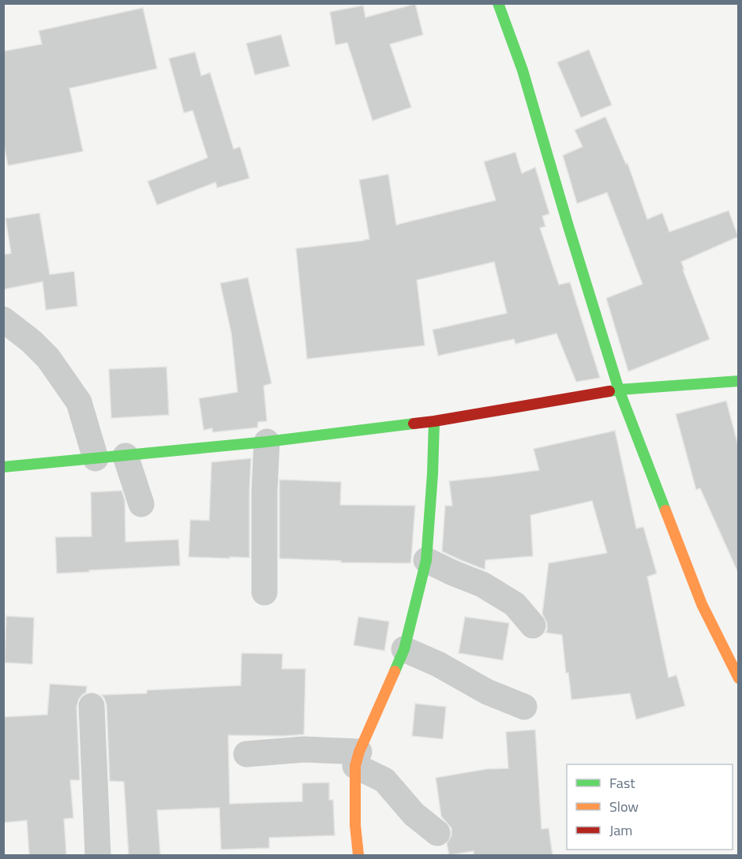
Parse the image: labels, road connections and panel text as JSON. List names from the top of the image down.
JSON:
{
  "legend": ["Fast", "Slow", "Jam"]
}
